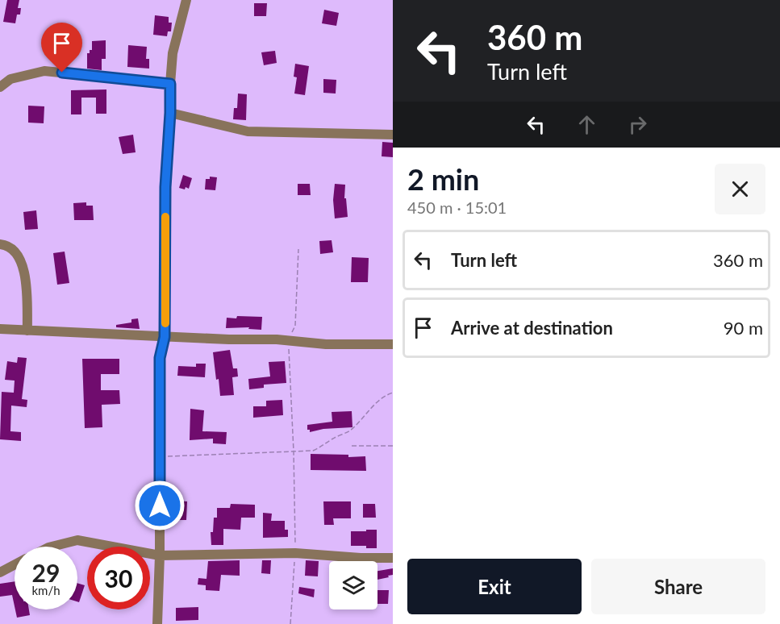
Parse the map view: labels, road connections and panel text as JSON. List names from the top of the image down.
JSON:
{
  "page": {
    "turn": ["360 m", "Turn left"],
    "heading": ["2 min", "450 m · 15:01"],
    "list": [
      {
        "name": "Turn left",
        "value": "360 m"
      },
      {
        "name": "Arrive at destination",
        "value": "90 m"
      }
    ],
    "speed": "29 km/h",
    "limit": "30",
    "buttons": ["Exit", "Share"]
  }
}
